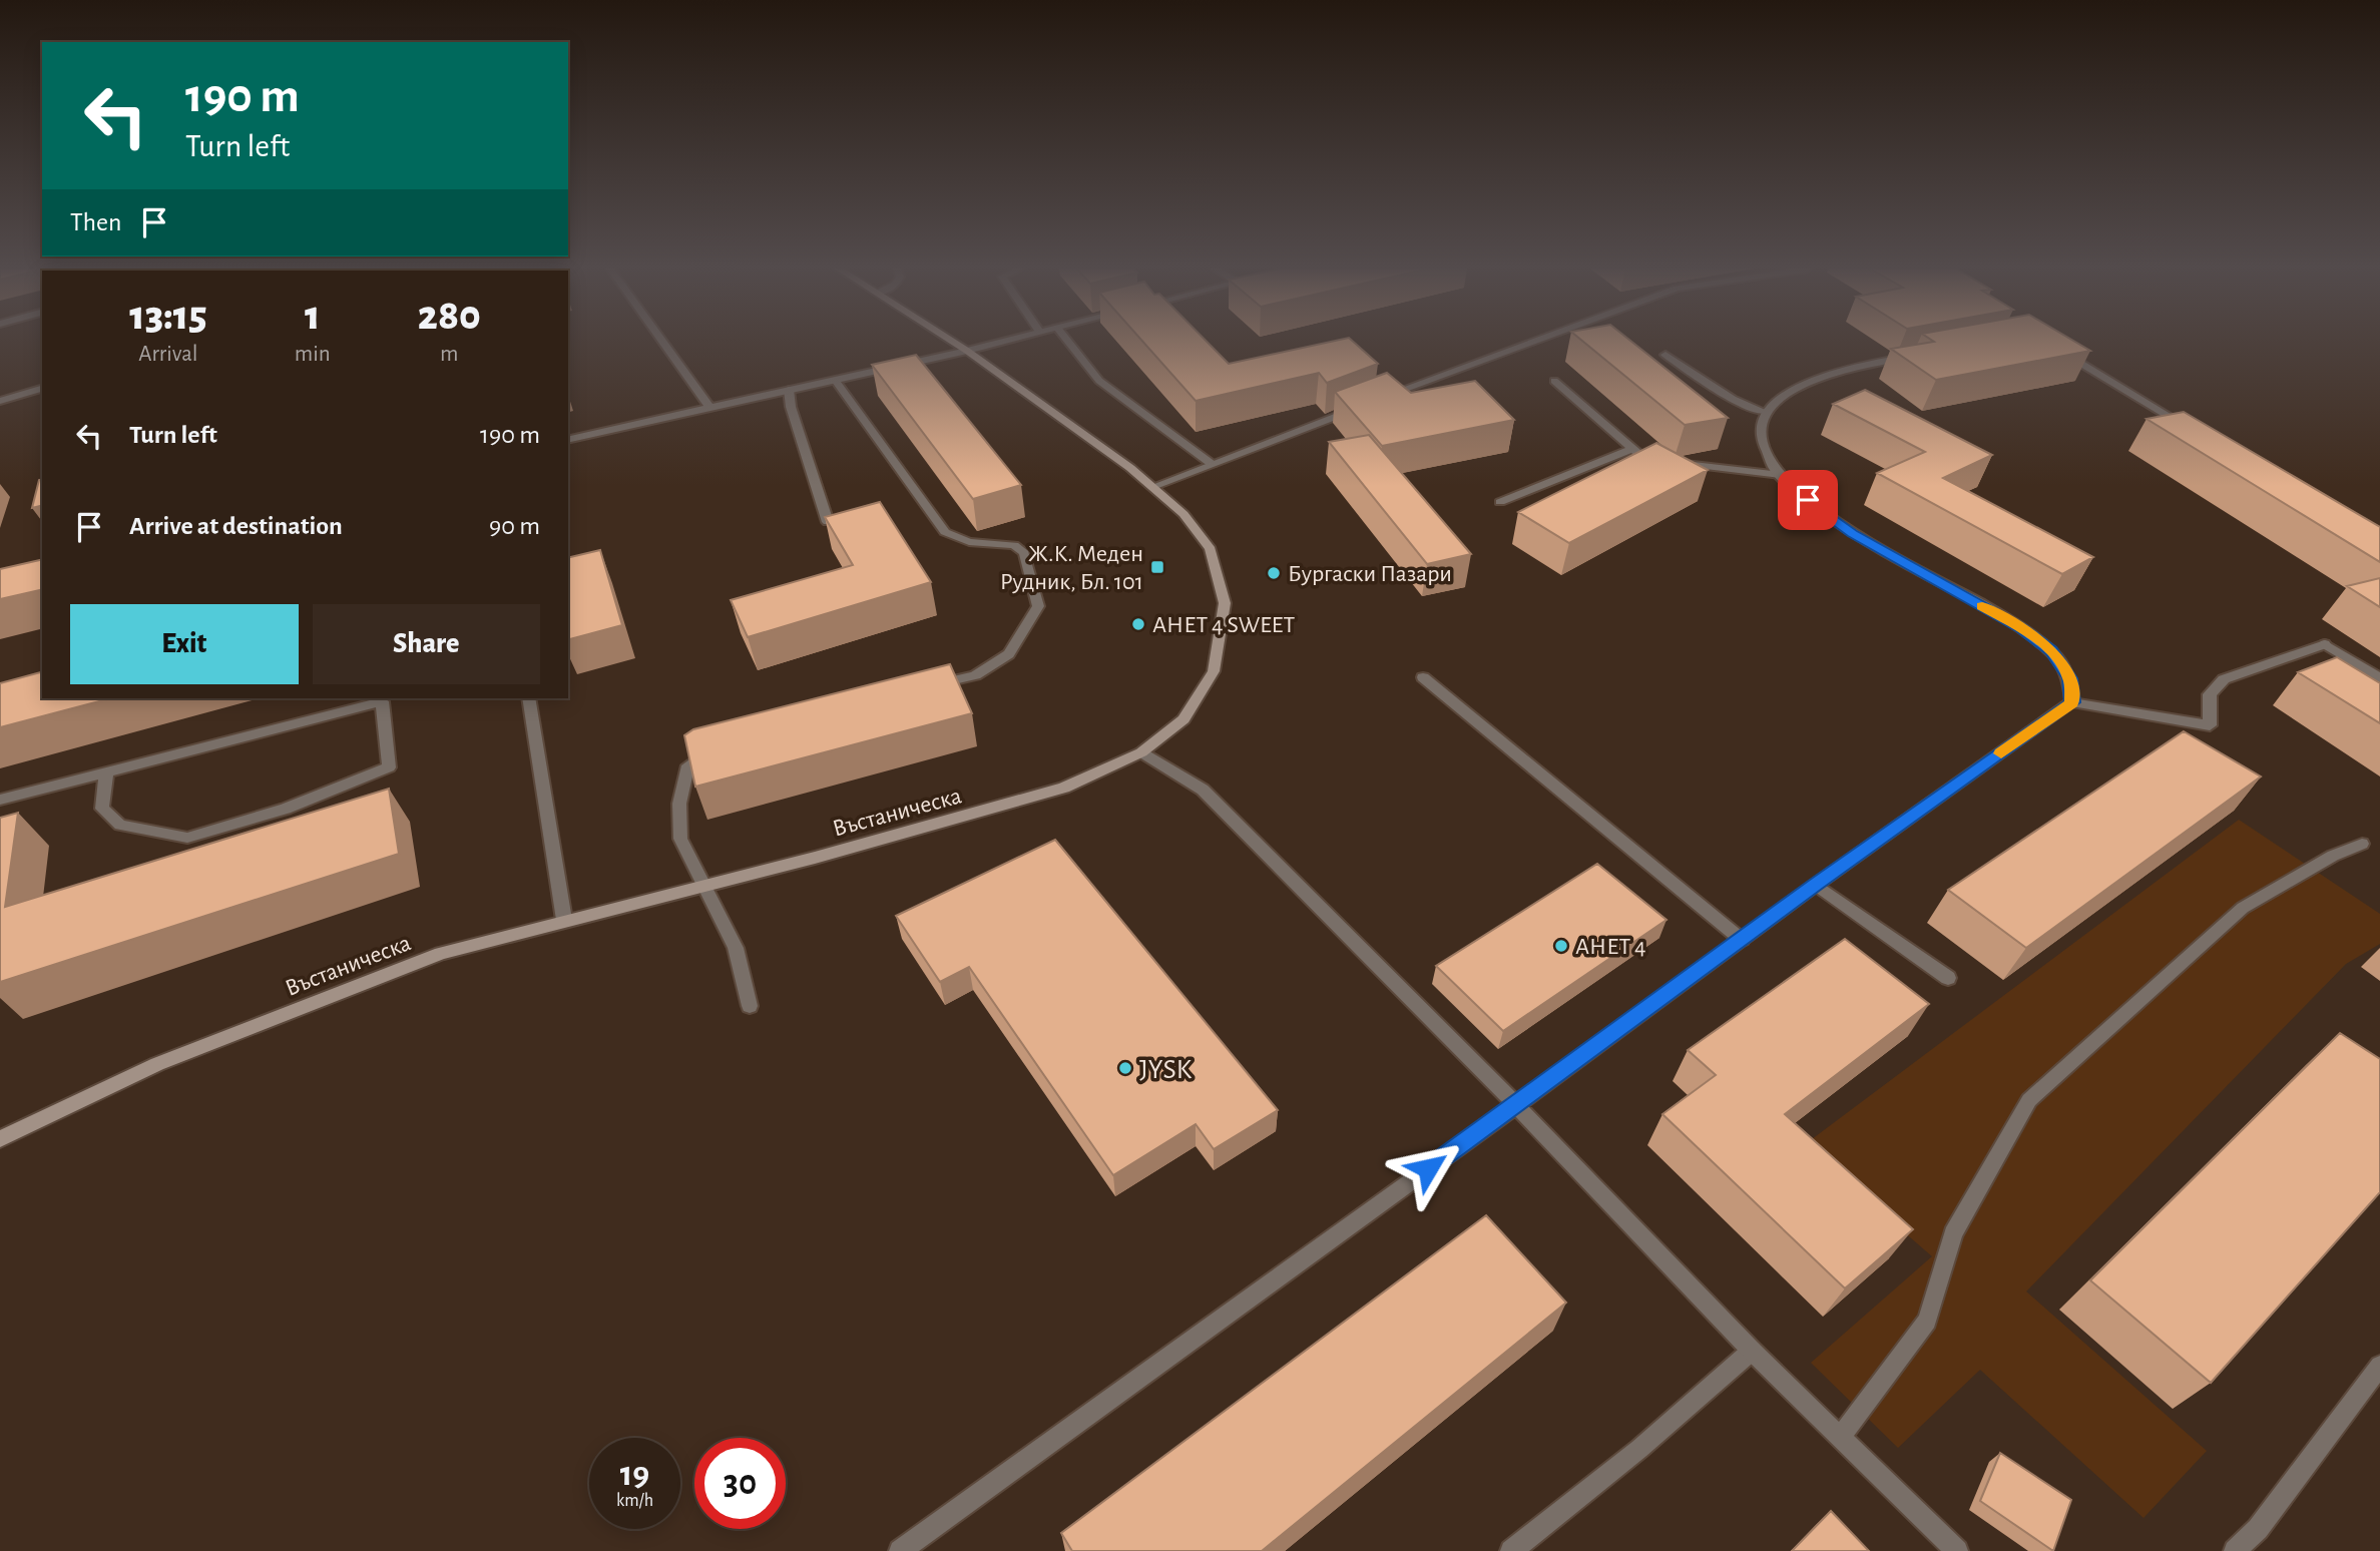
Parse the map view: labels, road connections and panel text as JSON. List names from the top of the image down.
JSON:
{
  "streets": {
    "main road": ["Въстаническа"]
  },
  "places": {
    "transit": ["Ж.К. Меден Рудник, Бл. 101"],
    "other": [
      "Бургаски Пазари",
      "АНЕТ 4 SWEET",
      "АНЕТ 4",
      "JYSK"
    ]
  },
  "page": {
    "turn": ["190 m", "Turn left"],
    "then": "Then",
    "eta": [
      "13:15",
      "Arrival",
      "1",
      "min",
      "280",
      "m"
    ],
    "list": [
      {
        "name": "Turn left",
        "value": "190 m"
      },
      {
        "name": "Arrive at destination",
        "value": "90 m"
      }
    ],
    "buttons": ["Exit", "Share"],
    "speed": "19 km/h",
    "limit": "30"
  }
}
